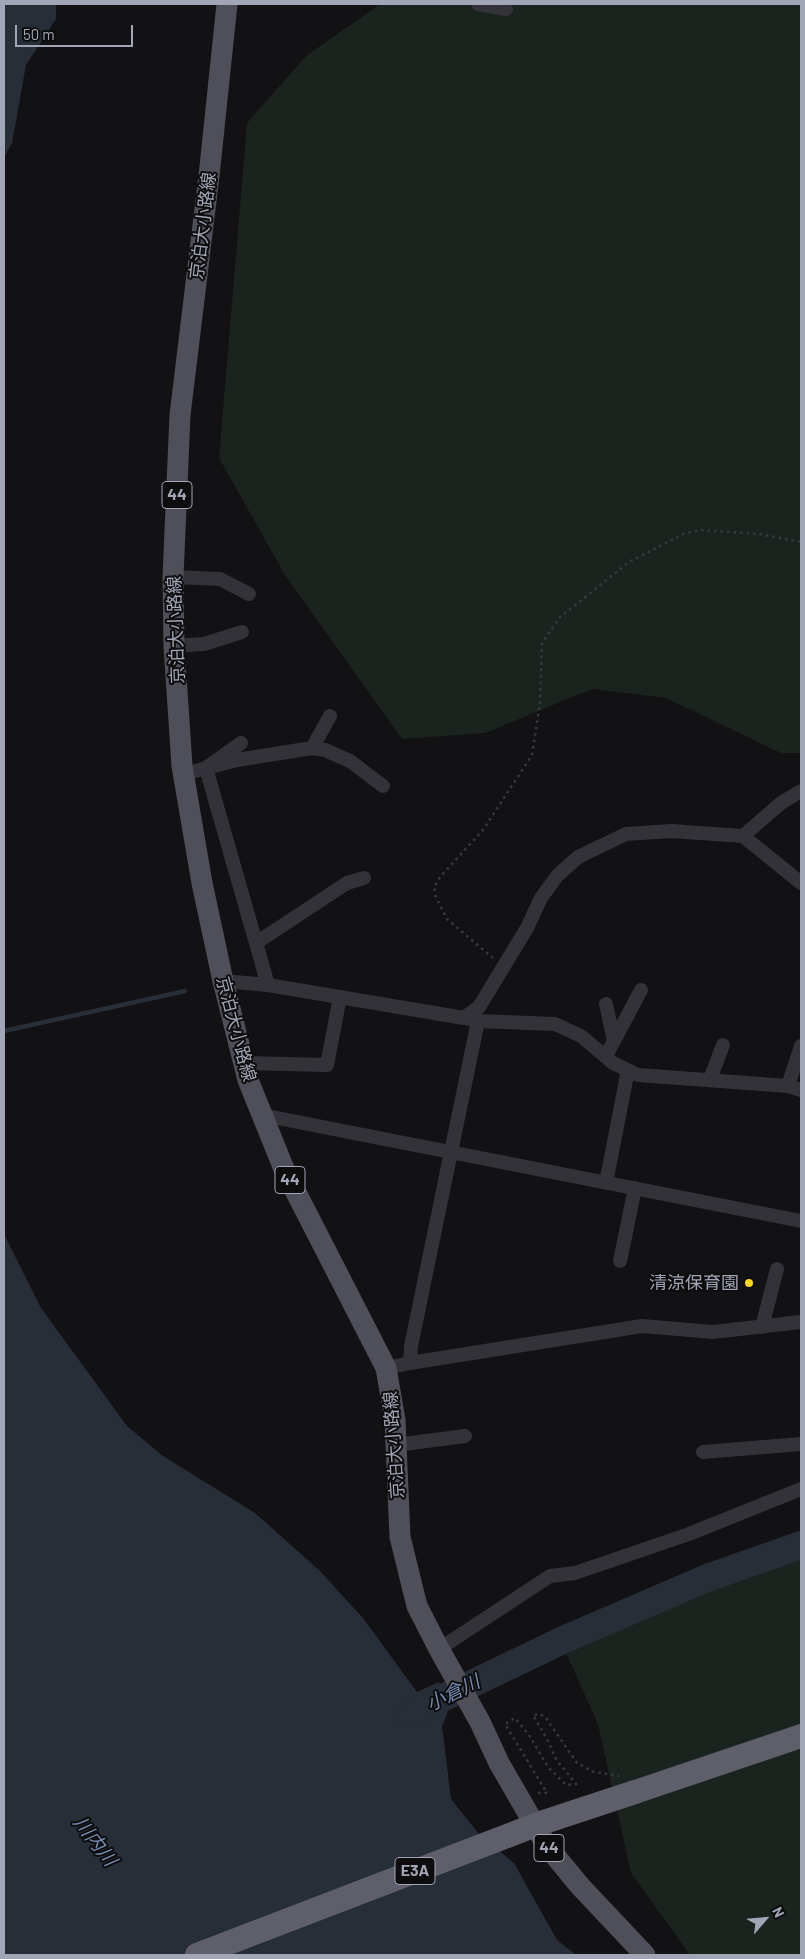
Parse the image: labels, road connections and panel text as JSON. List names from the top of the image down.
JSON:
{
  "streets": {
    "highway": ["E3A"],
    "main road": ["京泊大小路線", "44"]
  },
  "water": ["小倉川", "川内川"],
  "places": ["清涼保育園"],
  "scale_bar": "50 m",
  "north": "top right"
}
